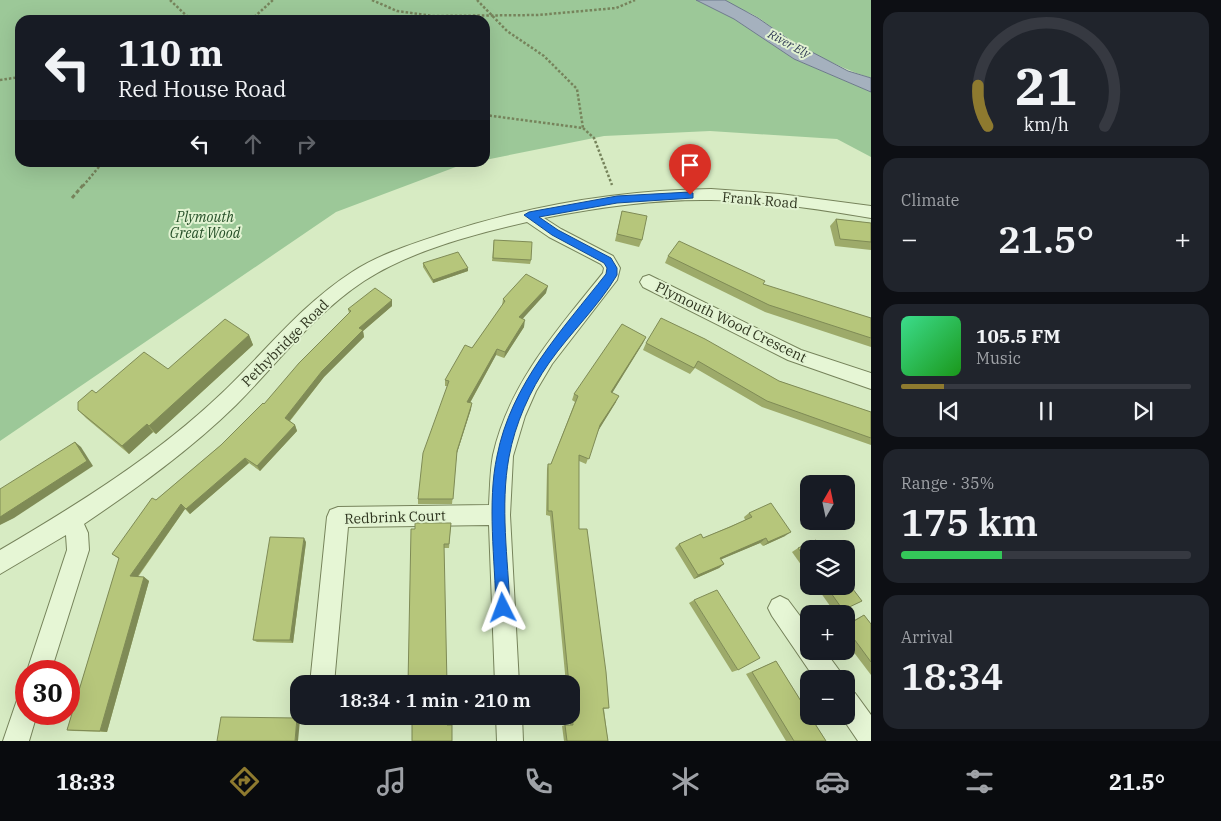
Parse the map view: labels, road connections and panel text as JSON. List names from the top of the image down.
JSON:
{
  "streets": {
    "street": [
      "Frank Road",
      "Plymouth Wood Crescent",
      "Pethybridge Road",
      "Redbrink Court"
    ]
  },
  "crossings": [
    ["Frank Road", "Pethybridge Road"]
  ],
  "water": ["River Ely"],
  "parks": ["Plymouth Great Wood"],
  "north": "top",
  "page": {
    "turn": ["110 m", "Red House Road"],
    "tile": [
      "Climate",
      ["Range · 35%", "175 km"],
      ["Arrival", "18:34"]
    ],
    "heat": ["−", "21.5°", "+"],
    "song": ["105.5 FM", "Music"],
    "map_buttons": ["+", "−"],
    "limit": "30",
    "trip": "18:34 · 1 min · 210 m",
    "tabs": ["18:33", "21.5°"],
    "gauge": ["21", "km/h"]
  }
}
